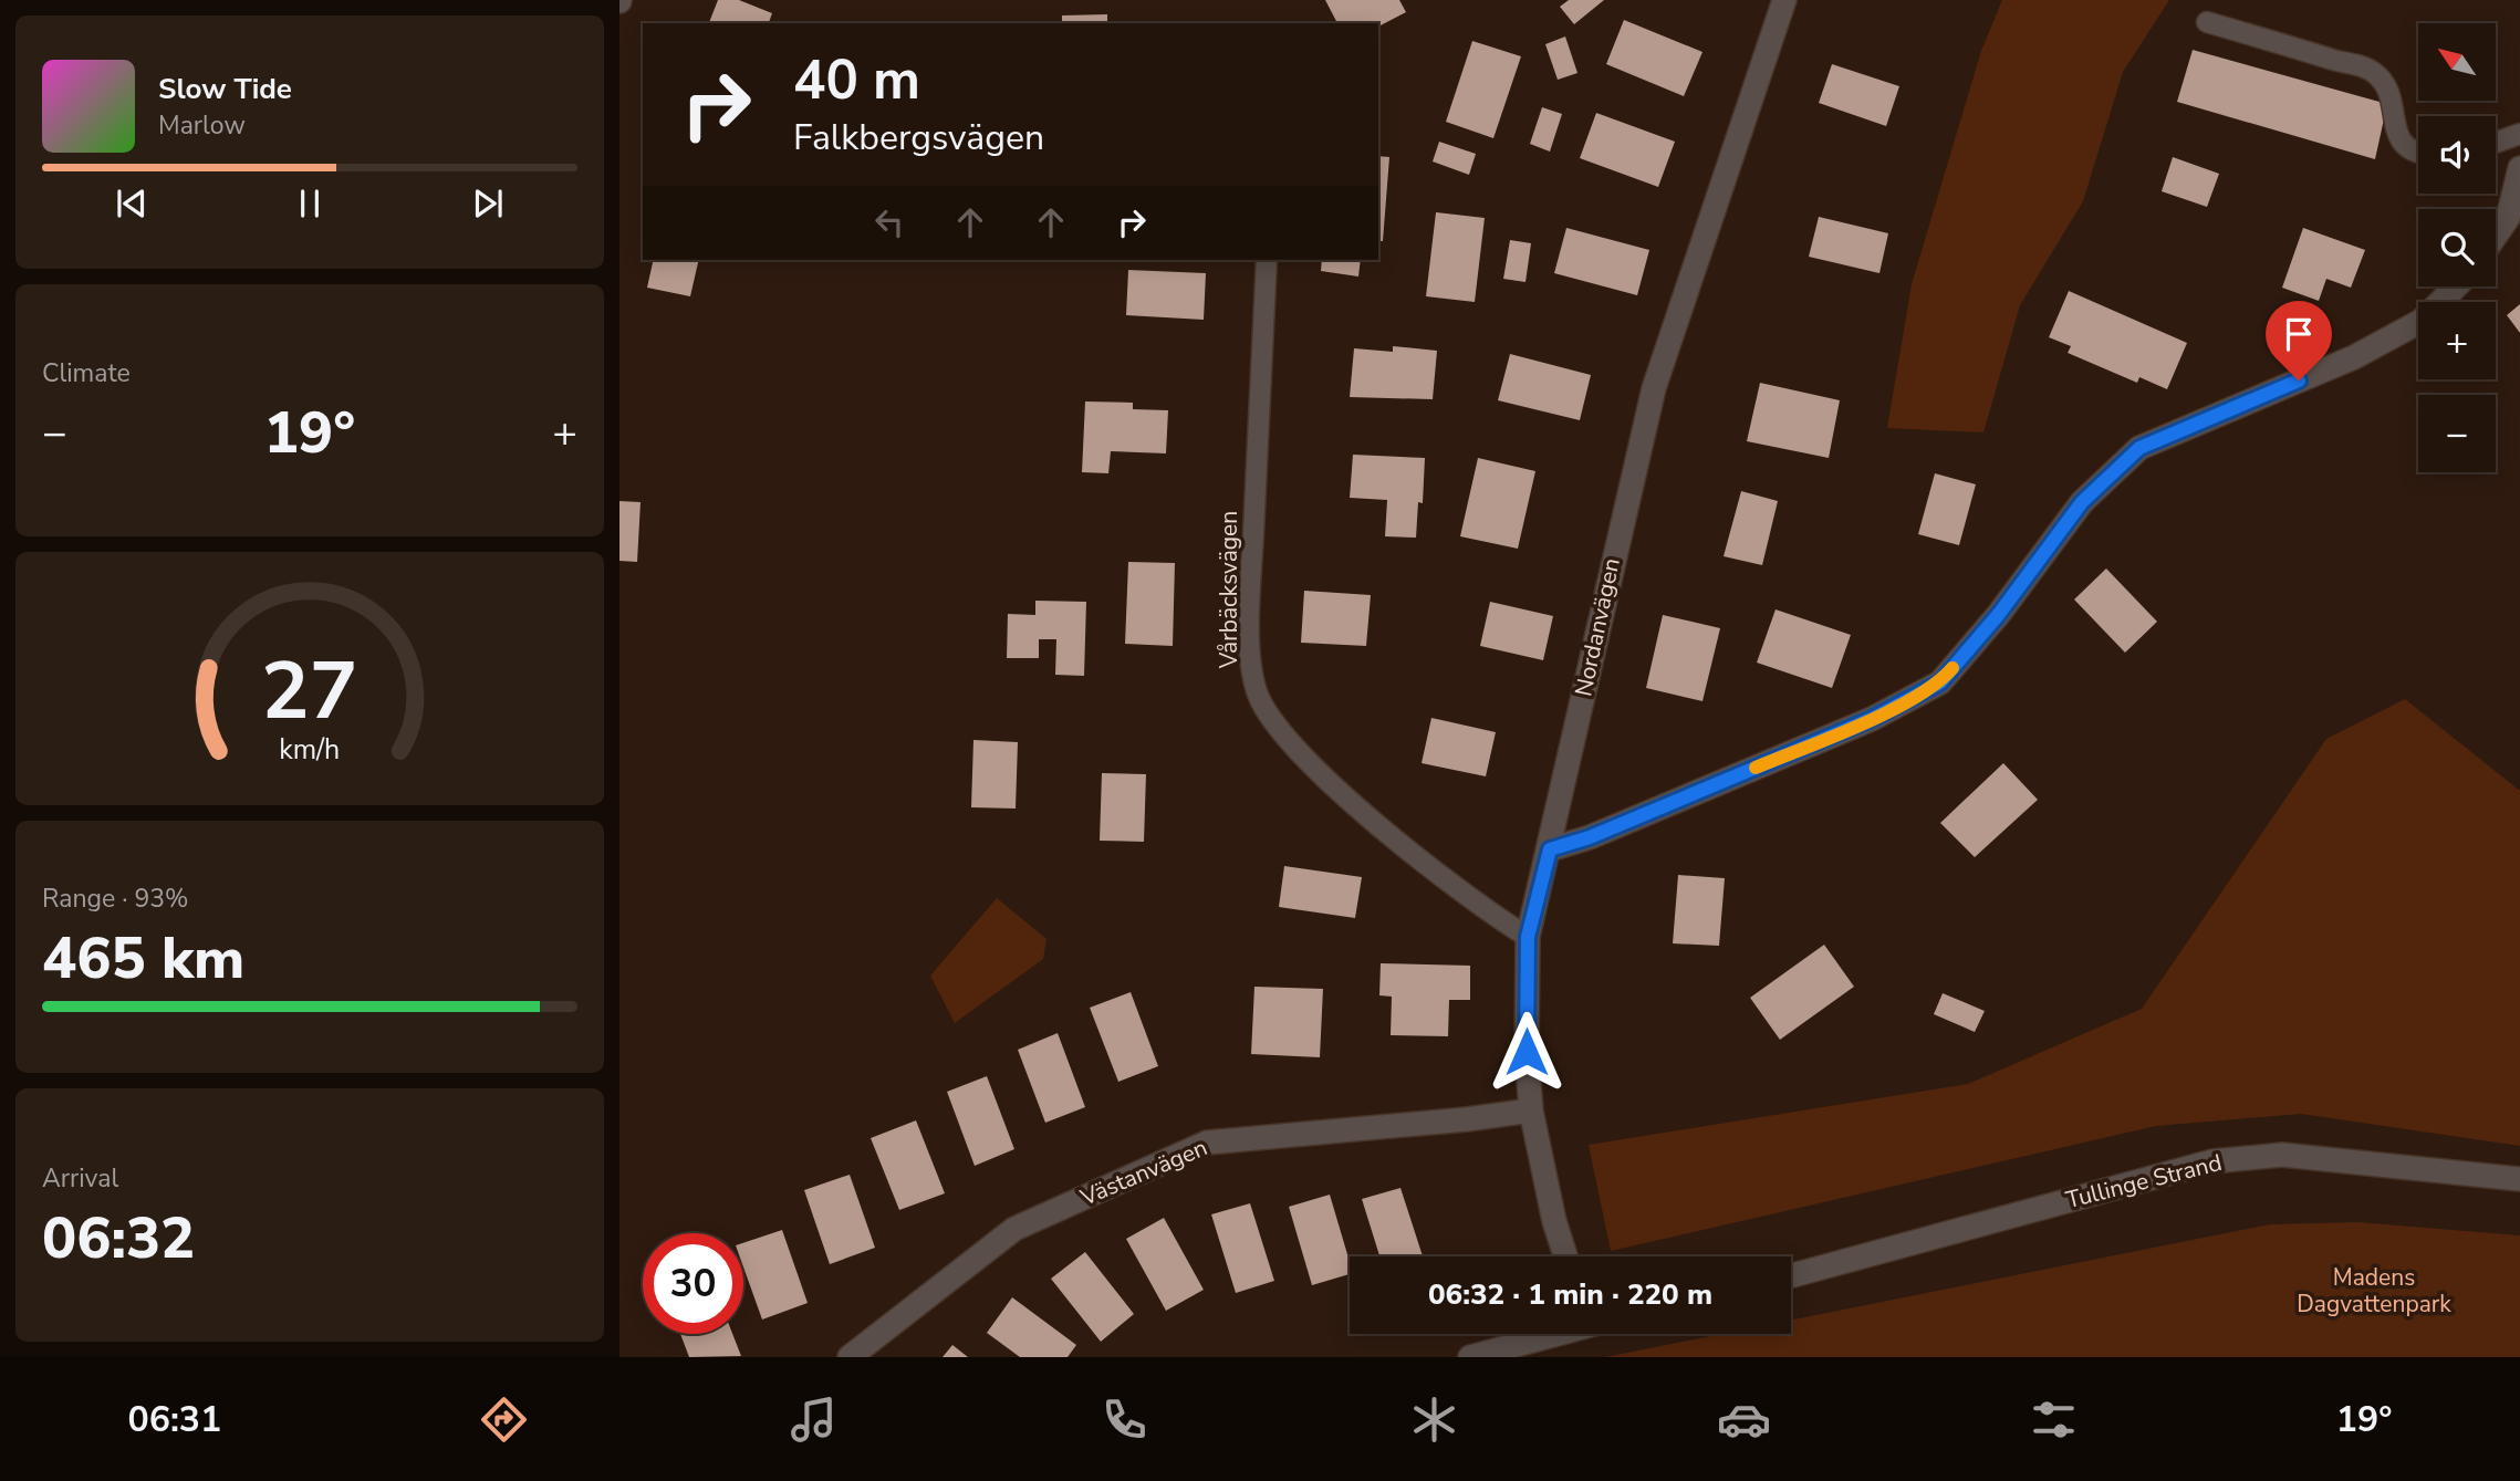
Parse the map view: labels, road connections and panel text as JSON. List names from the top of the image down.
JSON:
{
  "streets": {
    "street": ["Nordanvägen", "Västanvägen", "Tullinge Strand"],
    "lane": ["Vårbäcksvägen"]
  },
  "crossings": [
    ["Vårbäcksvägen", "Nordanvägen"],
    ["Nordanvägen", "Västanvägen"]
  ],
  "parks": ["Madens Dagvattenpark"],
  "north": "top left",
  "page": {
    "map_buttons": ["+", "−"],
    "turn": ["40 m", "Falkbergsvägen"],
    "song": ["Slow Tide", "Marlow"],
    "tile": [
      "Climate",
      ["Range · 93%", "465 km"],
      ["Arrival", "06:32"]
    ],
    "heat": ["−", "19°", "+"],
    "limit": "30",
    "trip": "06:32 · 1 min · 220 m",
    "tabs": ["06:31", "19°"],
    "gauge": ["27", "km/h"]
  }
}
